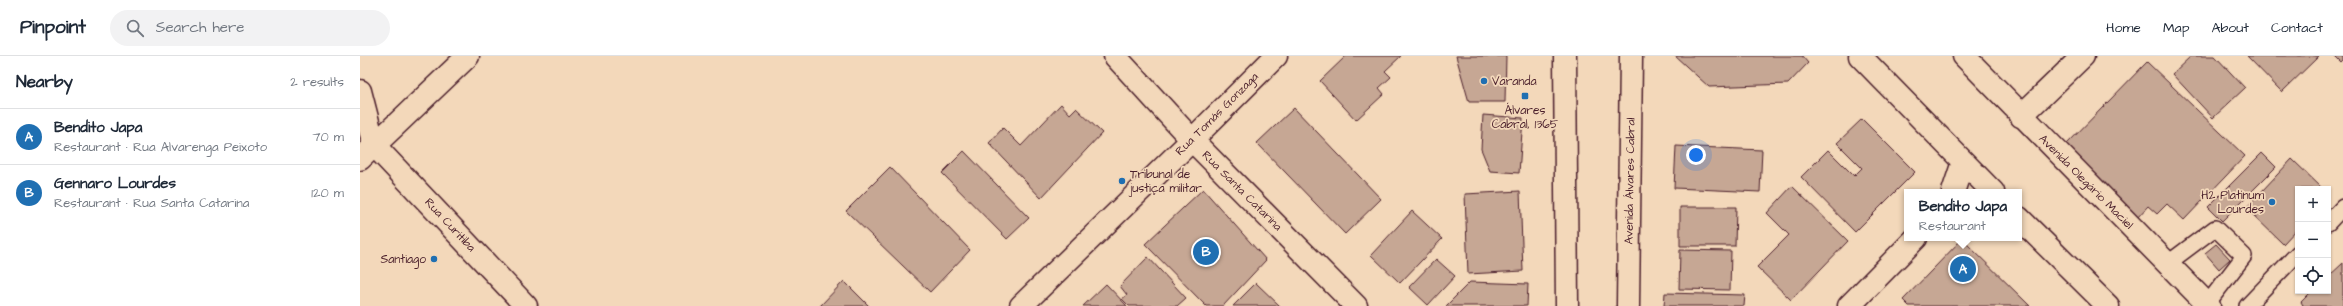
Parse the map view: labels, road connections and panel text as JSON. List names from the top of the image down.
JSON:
{
  "streets": {
    "street": [
      "Rua Tomás Gonzaga",
      "Avenida Álvares Cabral",
      "Avenida Olegário Maciel",
      "Rua Santa Catarina",
      "Rua Curitiba"
    ]
  },
  "crossings": [
    ["Rua Tomás Gonzaga", "Rua Santa Catarina"]
  ],
  "places": {
    "other": [
      "Varanda",
      "Tribunal de justiça militar",
      "H2 Platinum Lourdes",
      "Santiago"
    ],
    "transit": ["Álvares Cabral, 1365"]
  },
  "page": {
    "header": "Pinpoint",
    "search": "Search here",
    "nav": [
      "Home",
      "Map",
      "About",
      "Contact"
    ],
    "heading": ["Nearby", "2 results"],
    "list": [
      {
        "mark": "A",
        "name": "Bendito Japa",
        "note": "Restaurant · Rua Alvarenga Peixoto",
        "value": "70 m"
      },
      {
        "mark": "B",
        "name": "Gennaro Lourdes",
        "note": "Restaurant · Rua Santa Catarina",
        "value": "120 m"
      }
    ],
    "map_buttons": ["+", "−"],
    "popup": ["Bendito Japa", "Restaurant"],
    "pins": ["B", "A"]
  }
}
